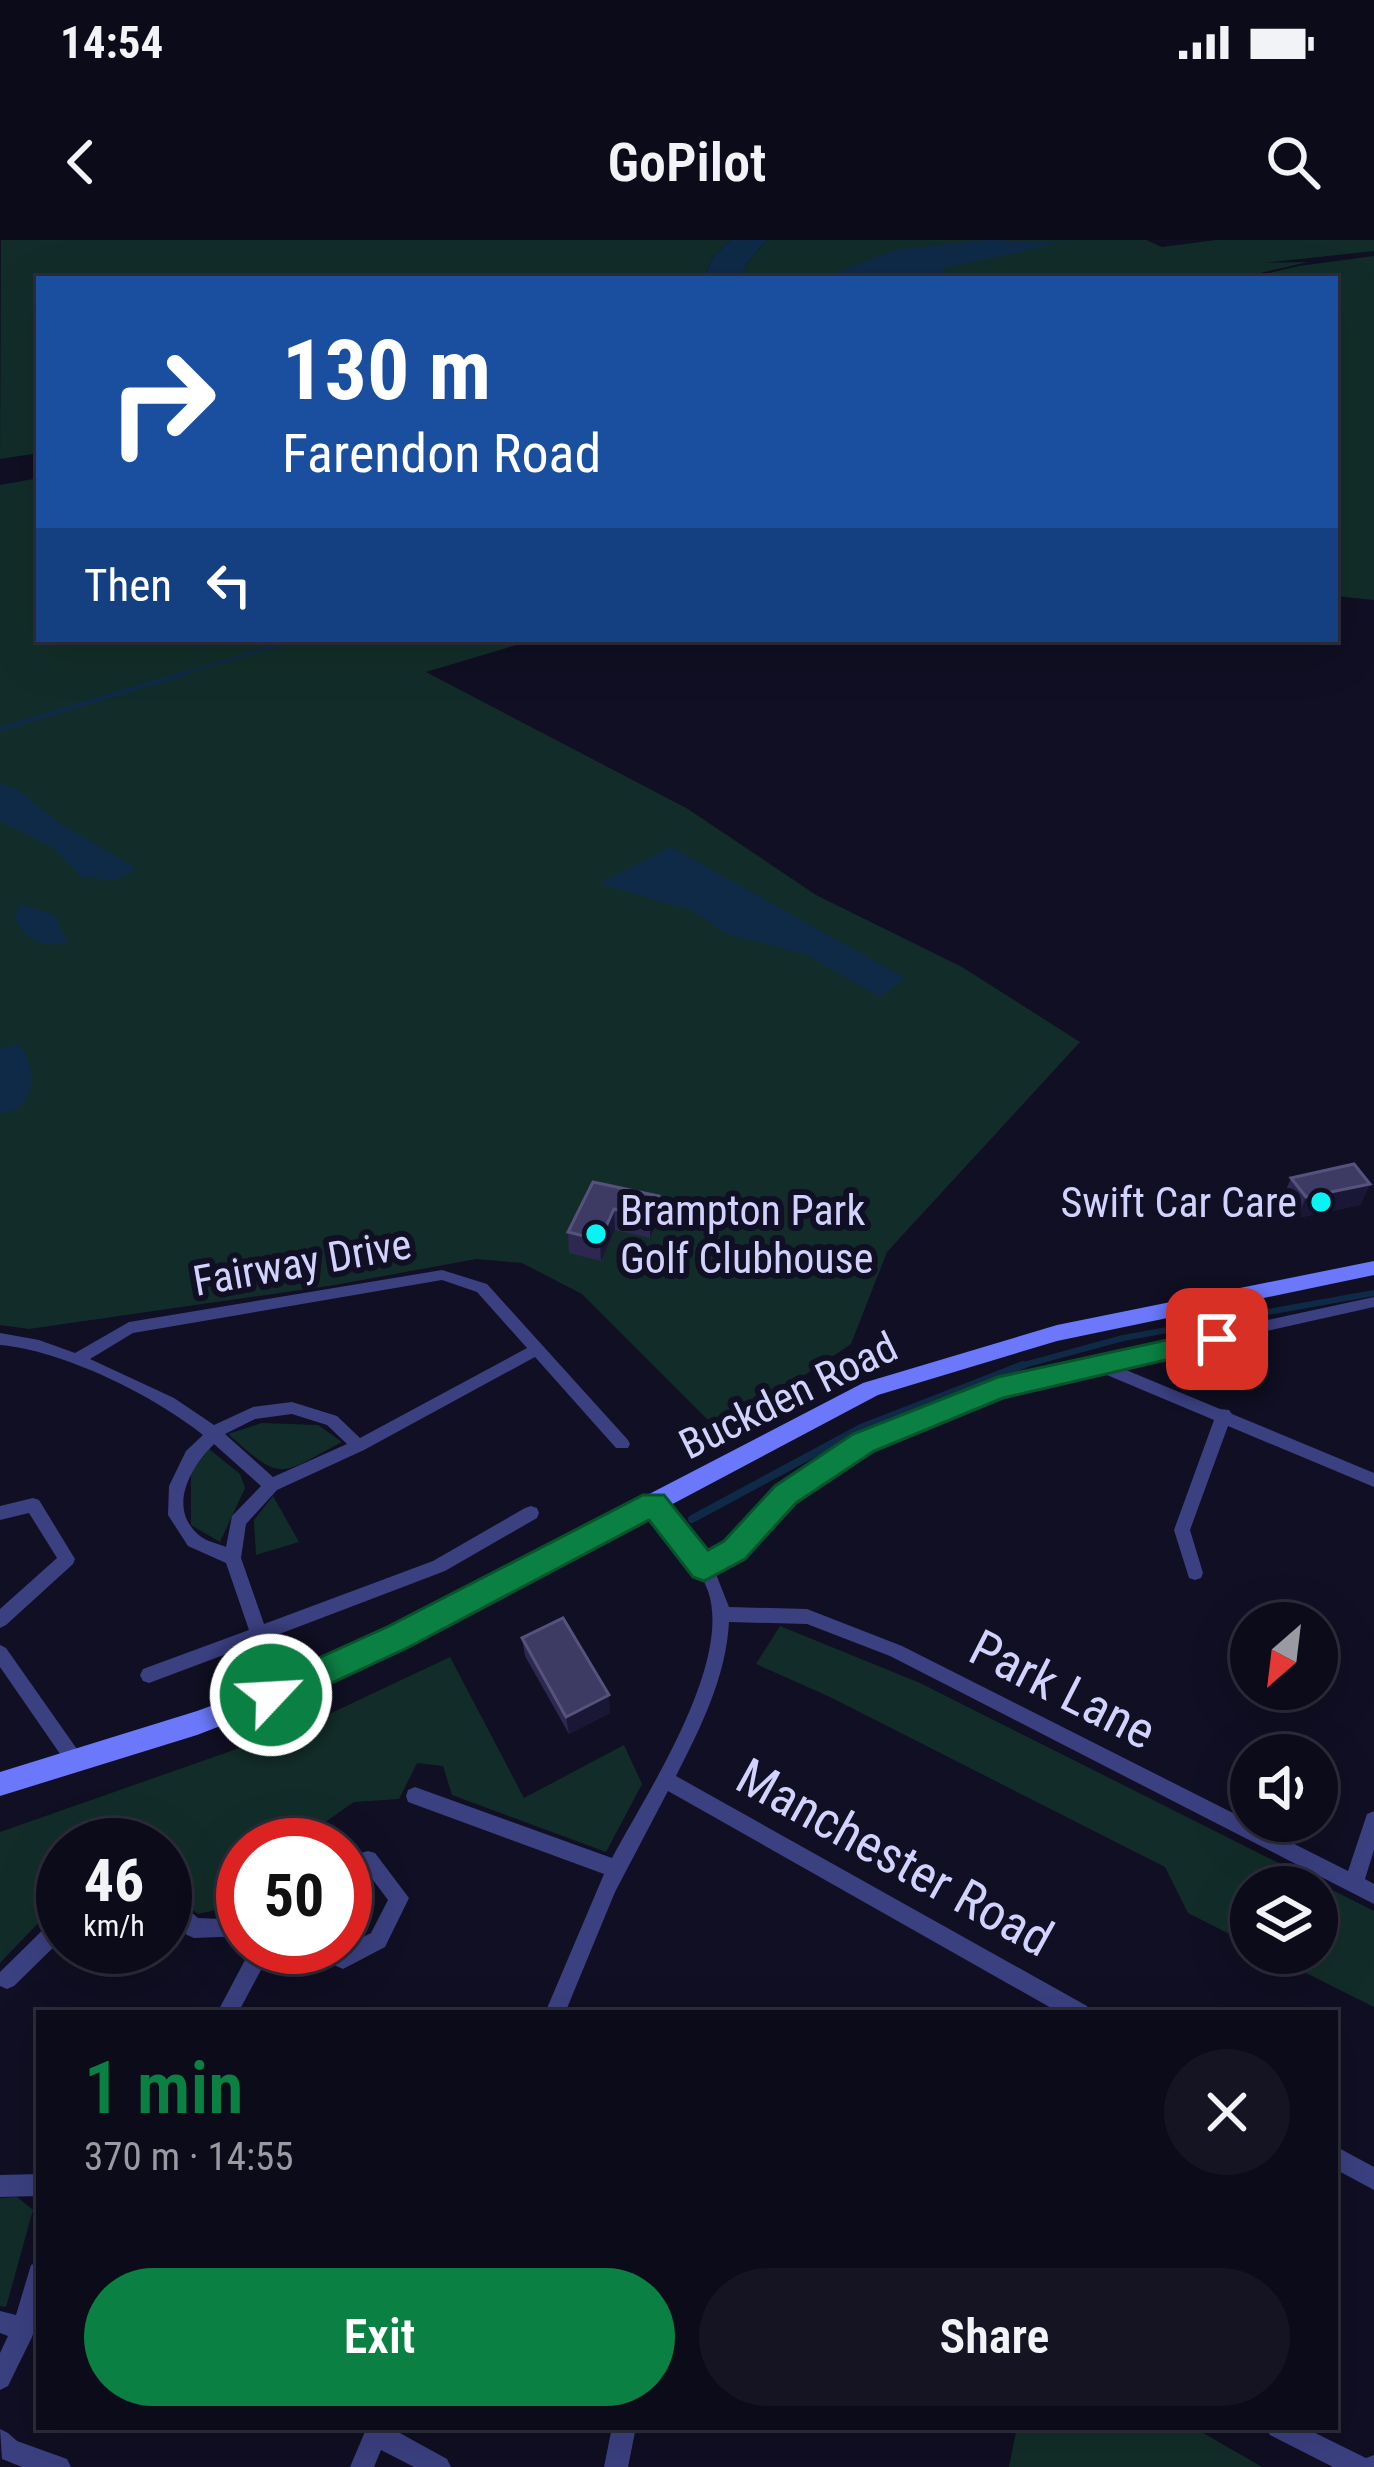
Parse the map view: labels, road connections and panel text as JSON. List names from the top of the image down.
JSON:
{
  "streets": {
    "main road": ["Buckden Road"],
    "street": ["Fairway Drive", "Park Lane", "Manchester Road"]
  },
  "places": ["Swift Car Care", "Brampton Park Golf Clubhouse"],
  "north": "bottom left",
  "page": {
    "status": "14:54",
    "header": "GoPilot",
    "turn": ["130 m", "Farendon Road"],
    "then": "Then",
    "speed": "46 km/h",
    "limit": "50",
    "heading": ["1 min", "370 m · 14:55"],
    "buttons": ["Exit", "Share"]
  }
}
